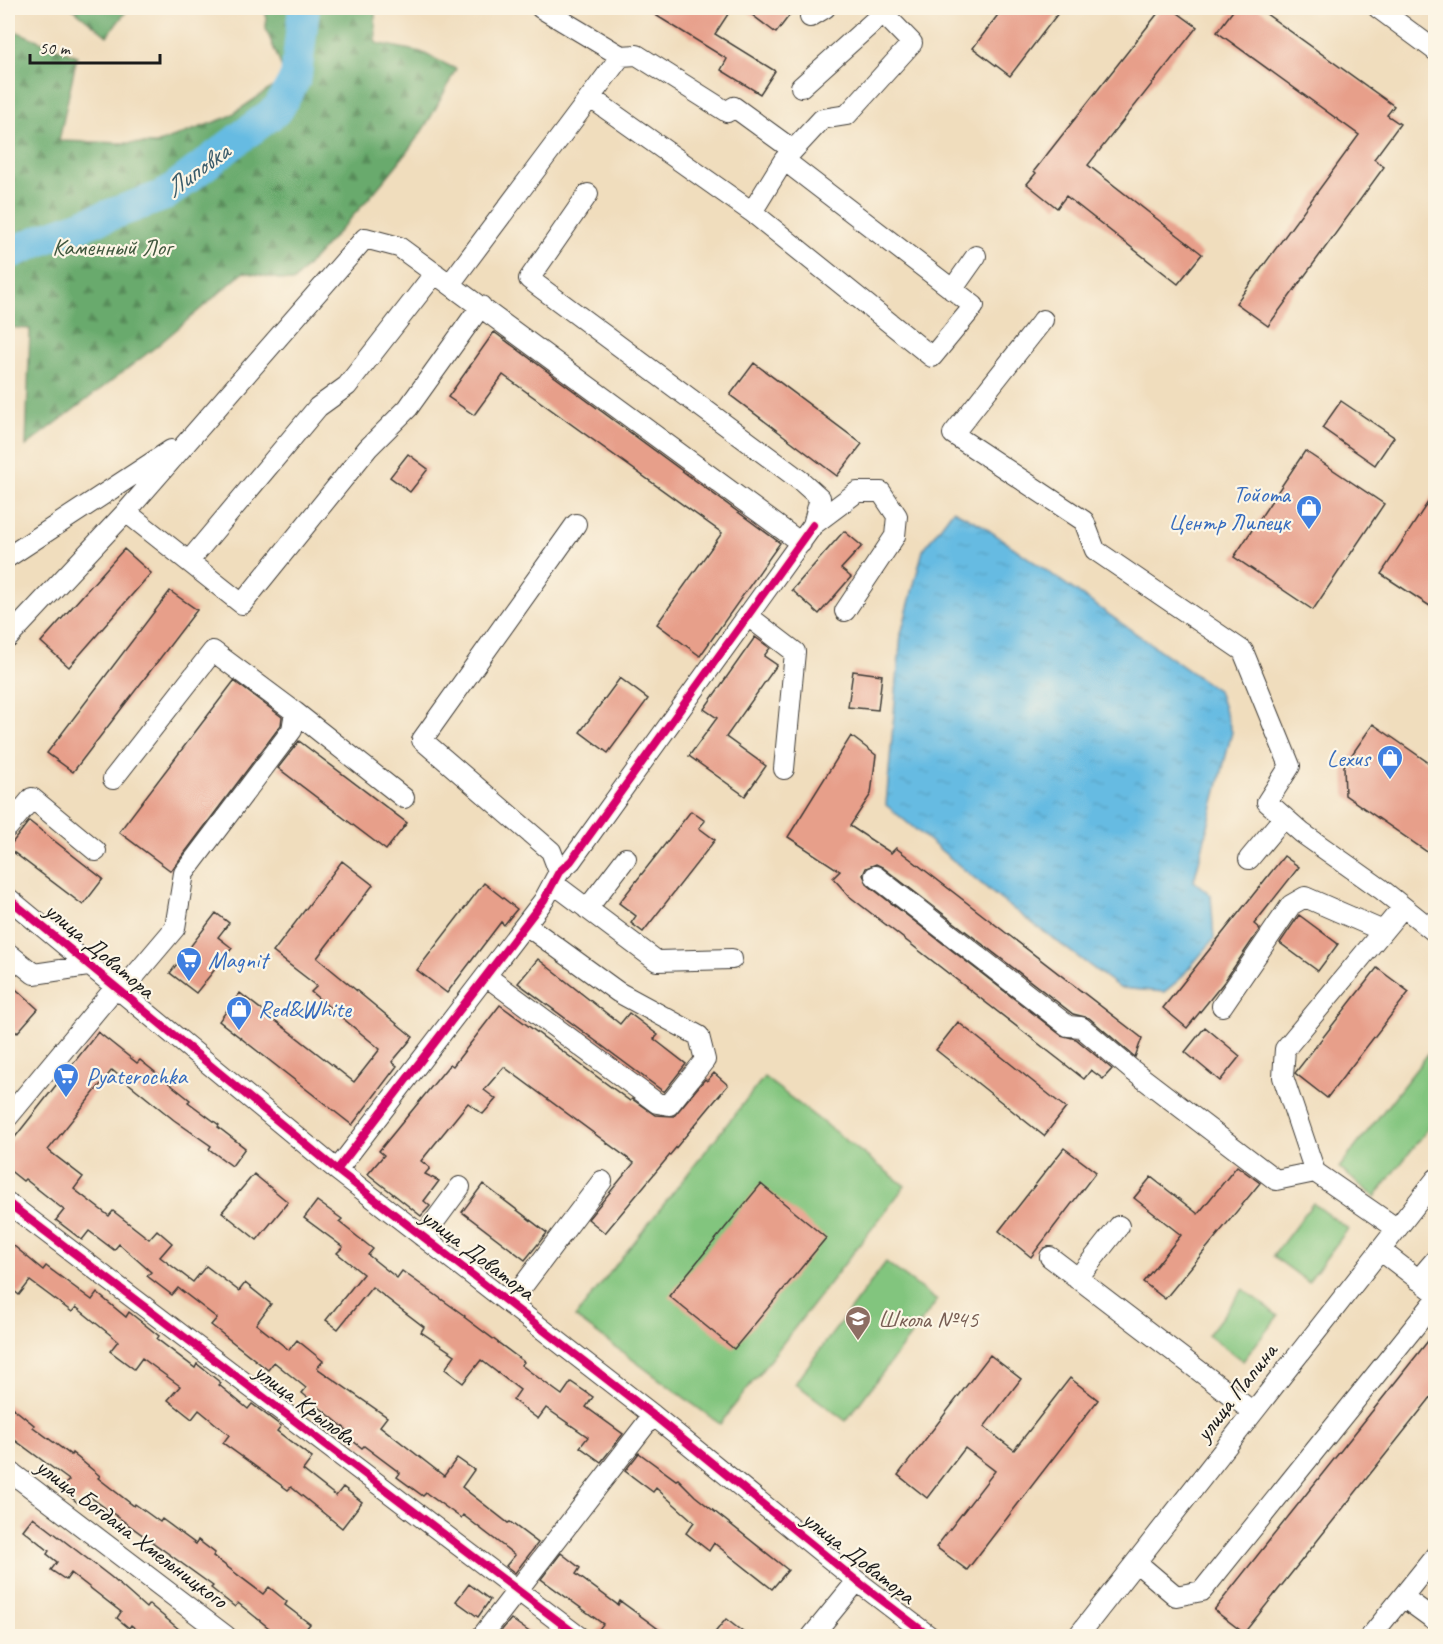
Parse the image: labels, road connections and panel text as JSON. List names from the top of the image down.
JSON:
{
  "streets": {
    "street": [
      "улица Доватора",
      "улица Папина",
      "улица Крылова",
      "улица Богдана Хмельницкого"
    ]
  },
  "water": ["Липовка"],
  "parks": ["Каменный Лог"],
  "places": {
    "shop": ["Тойота Центр Липецк", "Lexus", "Red&White"],
    "supermarket": ["Magnit", "Pyaterochka"],
    "school or university": ["Школа №45"]
  },
  "scale_bar": "50 m"
}
